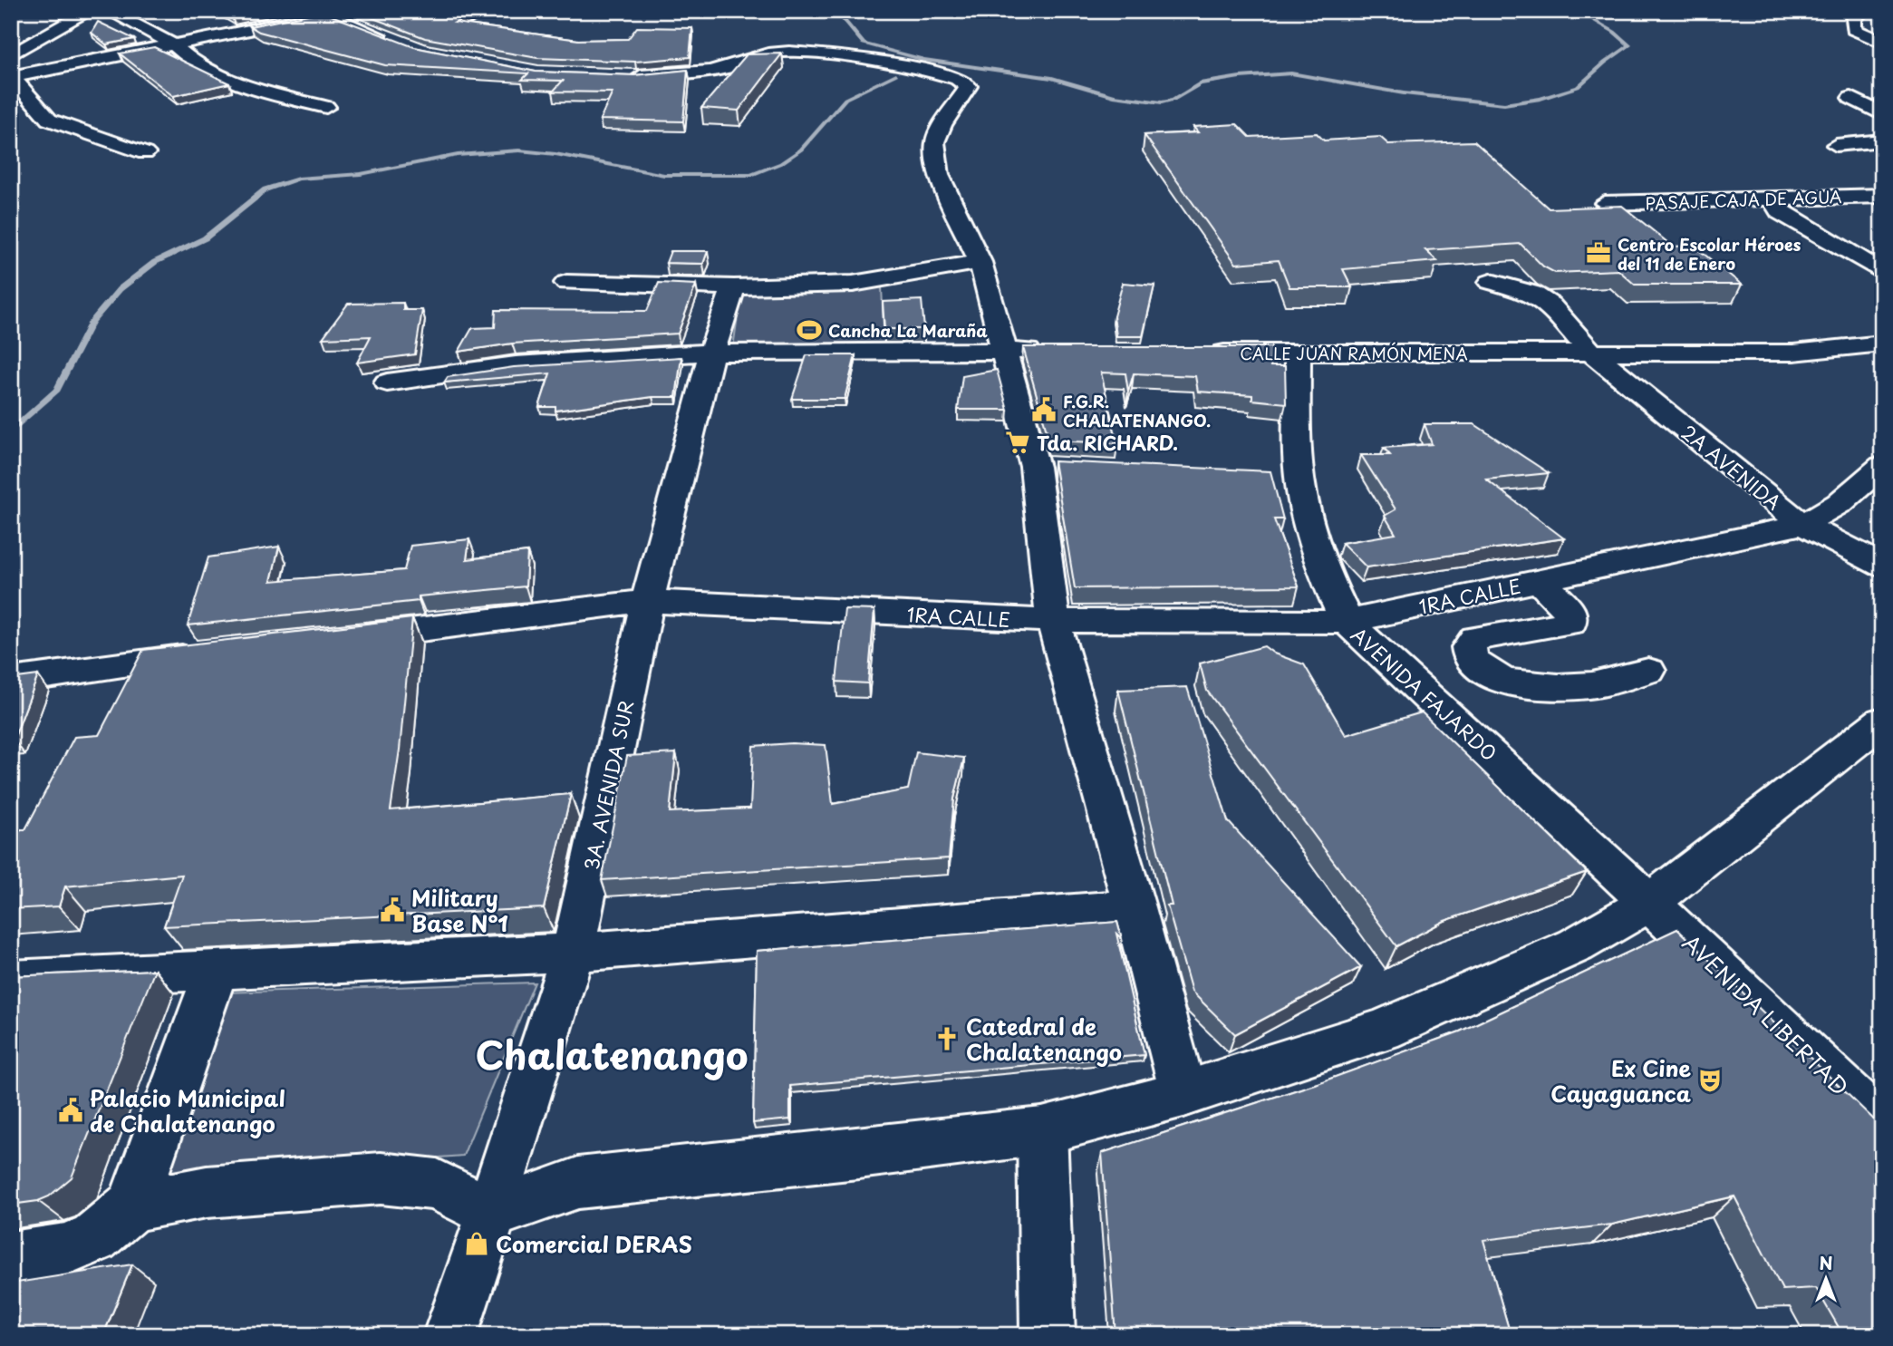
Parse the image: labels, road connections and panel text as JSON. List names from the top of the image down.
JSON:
{
  "streets": {
    "street": [
      "PASAJE CAJA DE AGUA",
      "CALLE JUAN RAMÓN MENA",
      "2A AVENIDA",
      "1RA CALLE",
      "AVENIDA FAJARDO",
      "3A. AVENIDA SUR",
      "AVENIDA LIBERTAD"
    ]
  },
  "crossings": [
    ["CALLE JUAN RAMÓN MENA", "2A AVENIDA"],
    ["CALLE JUAN RAMÓN MENA", "AVENIDA FAJARDO"],
    ["2A AVENIDA", "1RA CALLE"],
    ["1RA CALLE", "AVENIDA FAJARDO"],
    ["1RA CALLE", "3A. AVENIDA SUR"],
    ["AVENIDA FAJARDO", "AVENIDA LIBERTAD"]
  ],
  "districts": ["Chalatenango"],
  "places": {
    "office": ["Centro Escolar Héroes del 11 de Enero"],
    "sports": ["Cancha La Maraña"],
    "public building": ["F.G.R. CHALATENANGO.", "Military Base N°1", "Palacio Municipal de Chalatenango"],
    "supermarket": ["Tda. RICHARD."],
    "church": ["Catedral de Chalatenango"],
    "theatre": ["Ex Cine Cayaguanca"],
    "shop": ["Comercial DERAS"]
  },
  "north": "top"
}
